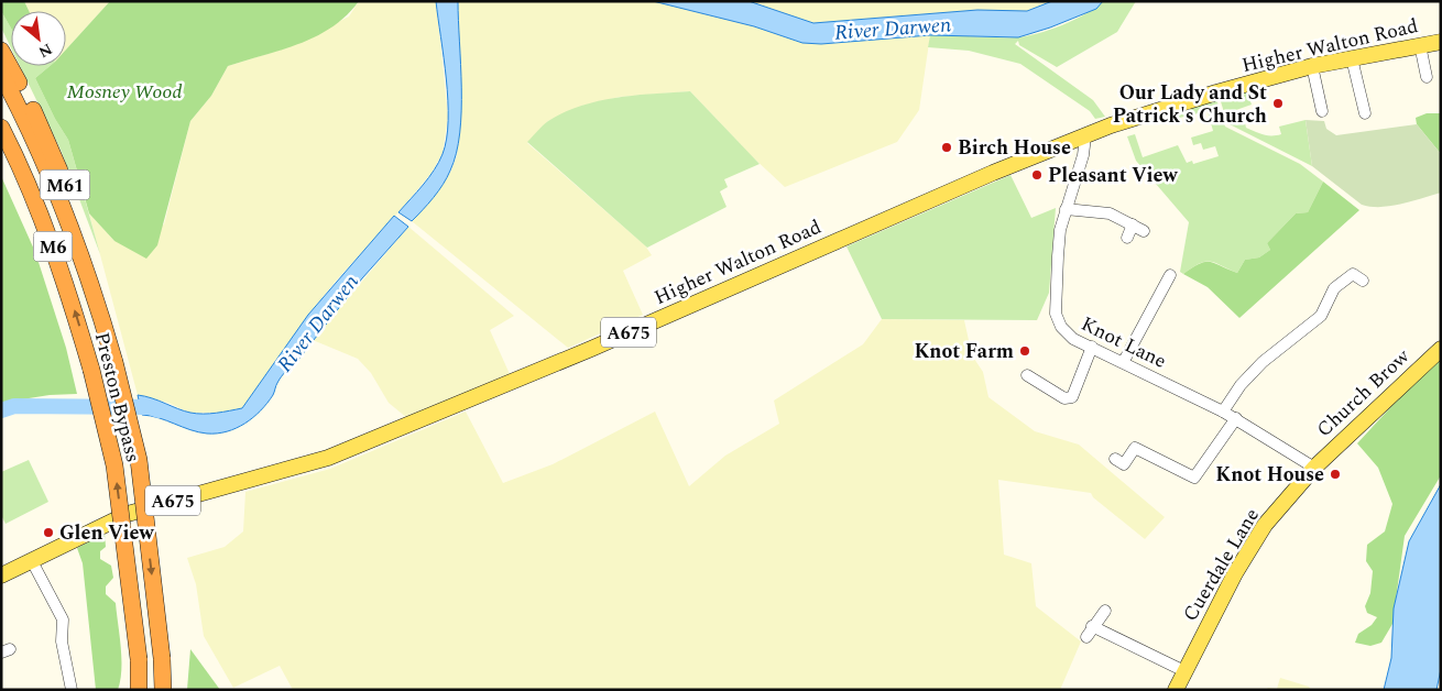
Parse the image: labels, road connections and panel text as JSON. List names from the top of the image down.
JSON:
{
  "streets": {
    "highway": ["M61", "M6", "Preston Bypass"],
    "main road": [
      "Higher Walton Road",
      "A675",
      "Church Brow",
      "Cuerdale Lane"
    ],
    "street": ["Knot Lane"]
  },
  "crossings": [
    ["Higher Walton Road", "Knot Lane"],
    ["M61", "M6"],
    ["M61", "Preston Bypass"],
    ["M6", "Preston Bypass"],
    ["Knot Lane", "Church Brow"],
    ["Knot Lane", "Cuerdale Lane"],
    ["Church Brow", "Cuerdale Lane"]
  ],
  "water": ["River Darwen"],
  "parks": ["Mosney Wood"],
  "places": [
    "Our Lady and St Patrick's Church",
    "Birch House",
    "Pleasant View",
    "Knot Farm",
    "Knot House",
    "Glen View"
  ],
  "north": "bottom right"
}
